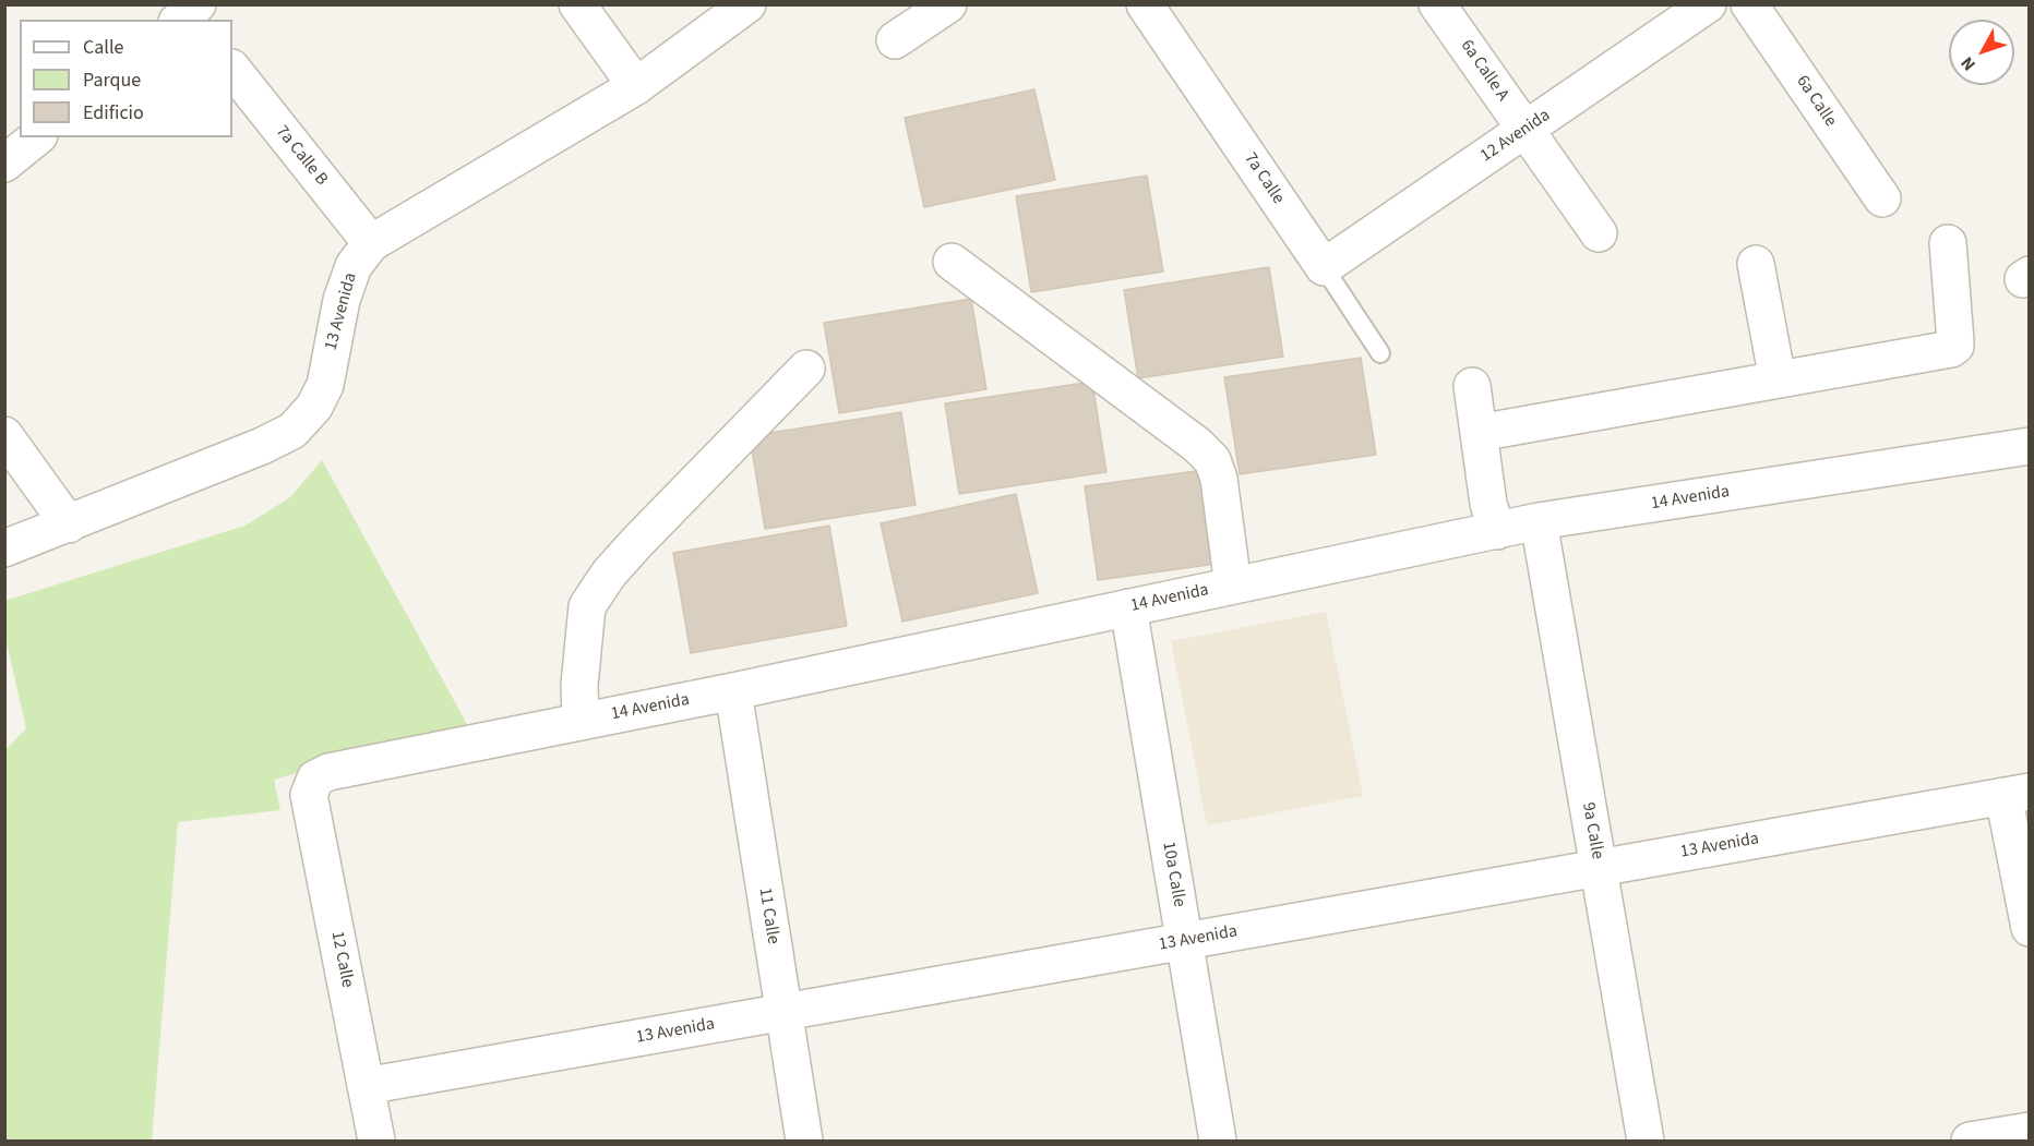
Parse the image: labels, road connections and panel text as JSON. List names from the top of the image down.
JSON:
{
  "streets": {
    "street": [
      "6a Calle A",
      "6a Calle",
      "12 Avenida",
      "7a Calle B",
      "7a Calle",
      "13 Avenida",
      "14 Avenida",
      "9a Calle",
      "10a Calle",
      "11 Calle",
      "12 Calle"
    ]
  },
  "crossings": [
    ["6a Calle A", "12 Avenida"],
    ["12 Avenida", "7a Calle"],
    ["7a Calle B", "13 Avenida"],
    ["13 Avenida", "9a Calle"],
    ["13 Avenida", "10a Calle"],
    ["13 Avenida", "11 Calle"],
    ["13 Avenida", "12 Calle"],
    ["14 Avenida", "9a Calle"],
    ["14 Avenida", "10a Calle"],
    ["14 Avenida", "11 Calle"],
    ["14 Avenida", "12 Calle"]
  ],
  "legend": ["Calle", "Parque", "Edificio"],
  "north": "bottom left"
}
